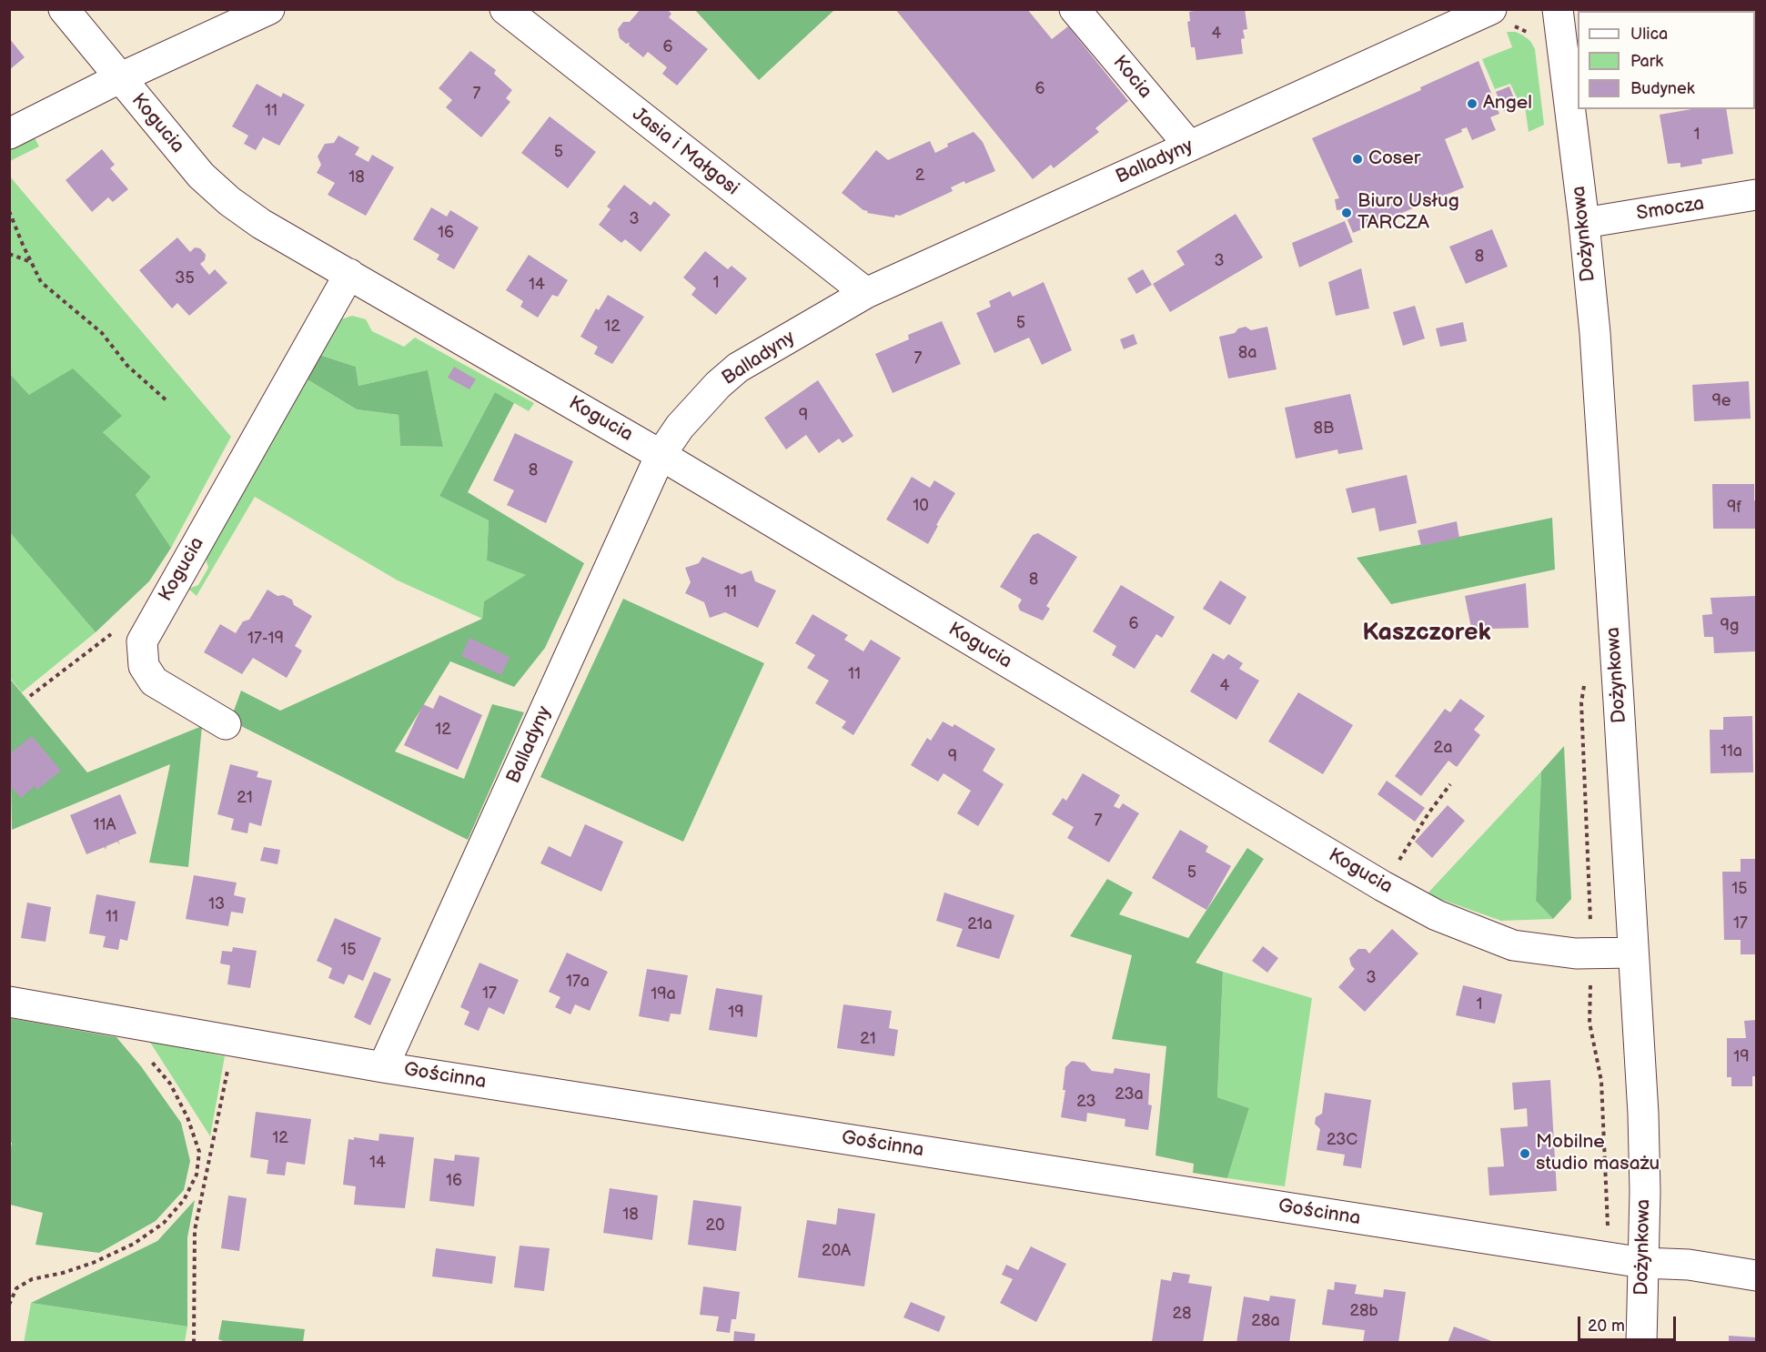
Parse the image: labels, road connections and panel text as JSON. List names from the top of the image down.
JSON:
{
  "streets": {
    "street": [
      "Kocia",
      "Kogucia",
      "Jasia i Małgosi",
      "Balladyny",
      "Smocza",
      "Dożynkowa",
      "Gościnna"
    ]
  },
  "crossings": [
    ["Kocia", "Balladyny"],
    ["Kogucia", "Balladyny"],
    ["Kogucia", "Dożynkowa"],
    ["Jasia i Małgosi", "Balladyny"],
    ["Balladyny", "Gościnna"],
    ["Smocza", "Dożynkowa"],
    ["Dożynkowa", "Gościnna"]
  ],
  "districts": ["Kaszczorek"],
  "places": [
    "Angel",
    "Coser",
    "Biuro Usług TARCZA",
    "Mobilne studio masażu"
  ],
  "house_numbers": [
    "4",
    "6",
    "6",
    "7",
    "11",
    "1",
    "5",
    "2",
    "18",
    "3",
    "16",
    "8",
    "3",
    "35",
    "1",
    "14",
    "5",
    "12",
    "8a",
    "7",
    "9e",
    "9",
    "8B",
    "8",
    "10",
    "9f",
    "8",
    "11",
    "6",
    "9g",
    "17-19",
    "11",
    "4",
    "12",
    "2a",
    "11a",
    "9",
    "21",
    "7",
    "11A",
    "5",
    "15",
    "13",
    "11",
    "17",
    "21a",
    "15",
    "3",
    "17a",
    "17",
    "19a",
    "1",
    "19",
    "21",
    "19",
    "23a",
    "23",
    "12",
    "23C",
    "14",
    "16",
    "18",
    "20",
    "20A",
    "28b",
    "28",
    "28a"
  ],
  "legend": ["Ulica", "Park", "Budynek"],
  "scale_bar": "20 m"
}
